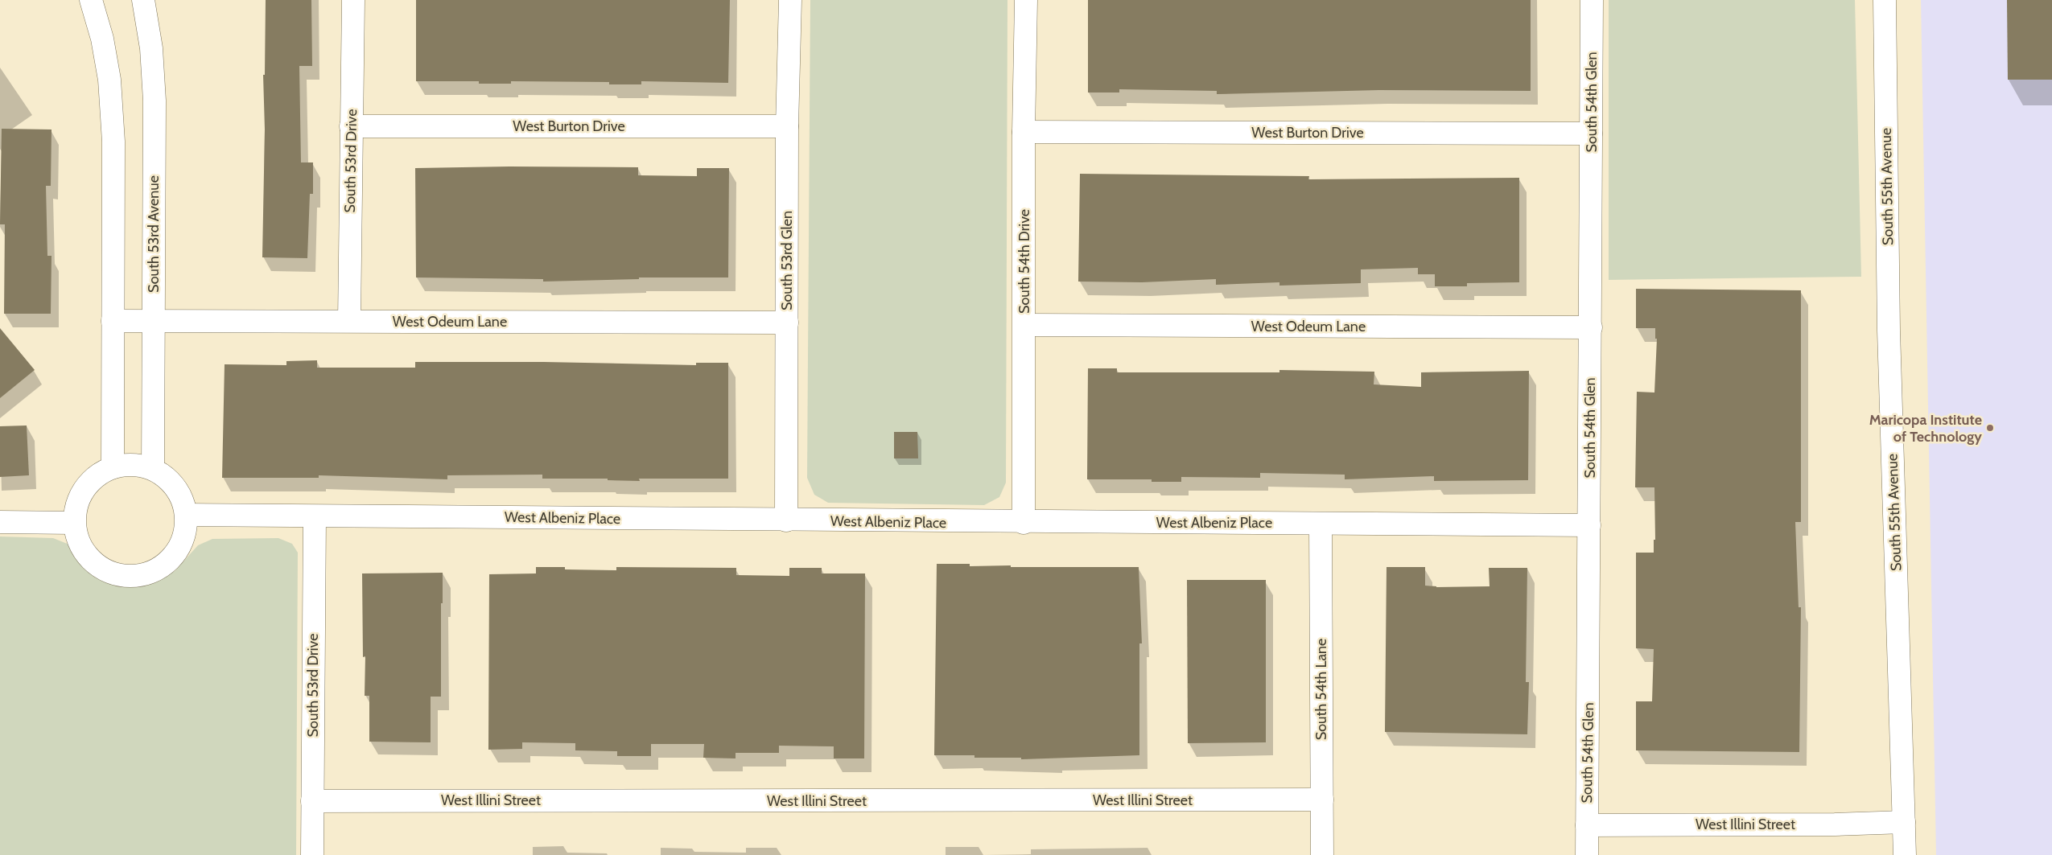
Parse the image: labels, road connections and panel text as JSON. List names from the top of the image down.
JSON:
{
  "streets": {
    "street": [
      "South 54th Glen",
      "West Burton Drive",
      "South 53rd Drive",
      "South 55th Avenue",
      "South 53rd Avenue",
      "South 53rd Glen",
      "South 54th Drive",
      "West Odeum Lane",
      "West Albeniz Place",
      "South 54th Lane",
      "West Illini Street"
    ]
  },
  "crossings": [
    ["South 54th Glen", "West Burton Drive"],
    ["South 54th Glen", "West Odeum Lane"],
    ["South 54th Glen", "West Albeniz Place"],
    ["South 54th Glen", "West Illini Street"],
    ["West Burton Drive", "South 53rd Drive"],
    ["West Burton Drive", "South 53rd Glen"],
    ["West Burton Drive", "South 54th Drive"],
    ["South 53rd Drive", "West Odeum Lane"],
    ["South 53rd Drive", "West Albeniz Place"],
    ["South 53rd Drive", "West Illini Street"],
    ["South 55th Avenue", "West Illini Street"],
    ["South 53rd Avenue", "West Odeum Lane"],
    ["South 53rd Avenue", "West Albeniz Place"],
    ["South 53rd Glen", "West Odeum Lane"],
    ["South 53rd Glen", "West Albeniz Place"],
    ["South 54th Drive", "West Odeum Lane"],
    ["South 54th Drive", "West Albeniz Place"],
    ["West Albeniz Place", "South 54th Lane"],
    ["South 54th Lane", "West Illini Street"]
  ],
  "places": ["Maricopa Institute of Technology"]
}
